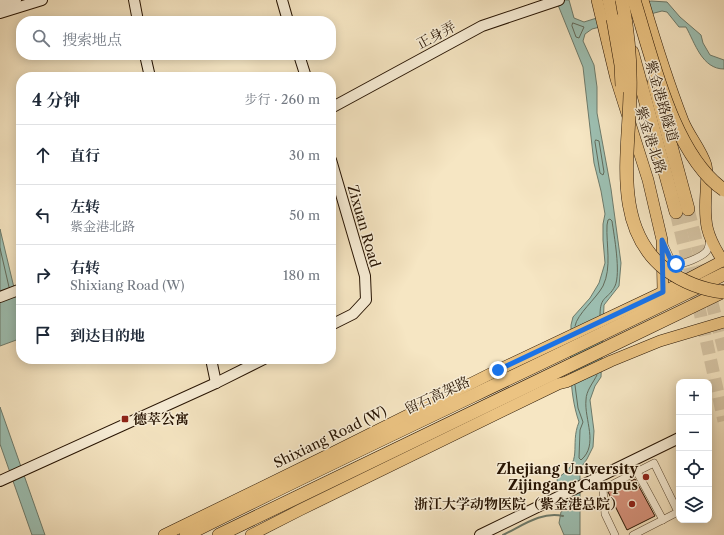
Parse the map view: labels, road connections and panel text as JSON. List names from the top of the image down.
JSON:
{
  "streets": {
    "highway": ["紫金港路隧道", "留石高架路"],
    "main road": ["紫金港北路", "Shixiang Road (W)"],
    "street": ["正身弄", "Zixuan Road"]
  },
  "crossings": [
    ["紫金港北路", "Shixiang Road (W)"],
    ["留石高架路", "Shixiang Road (W)"]
  ],
  "places": {
    "transit": ["德萃公寓"],
    "other": ["Zhejiang University Zijingang Campus", "浙江大学动物医院（紫金港总院）"]
  },
  "page": {
    "search": "搜索地点",
    "heading": ["4 分钟", "步行 · 260 m"],
    "list": [
      ["直行", "30 m"],
      ["左转", "紫金港北路", "50 m"],
      ["右转", "Shixiang Road (W)", "180 m"],
      "到达目的地"
    ],
    "map_buttons": ["+", "−"]
  }
}
